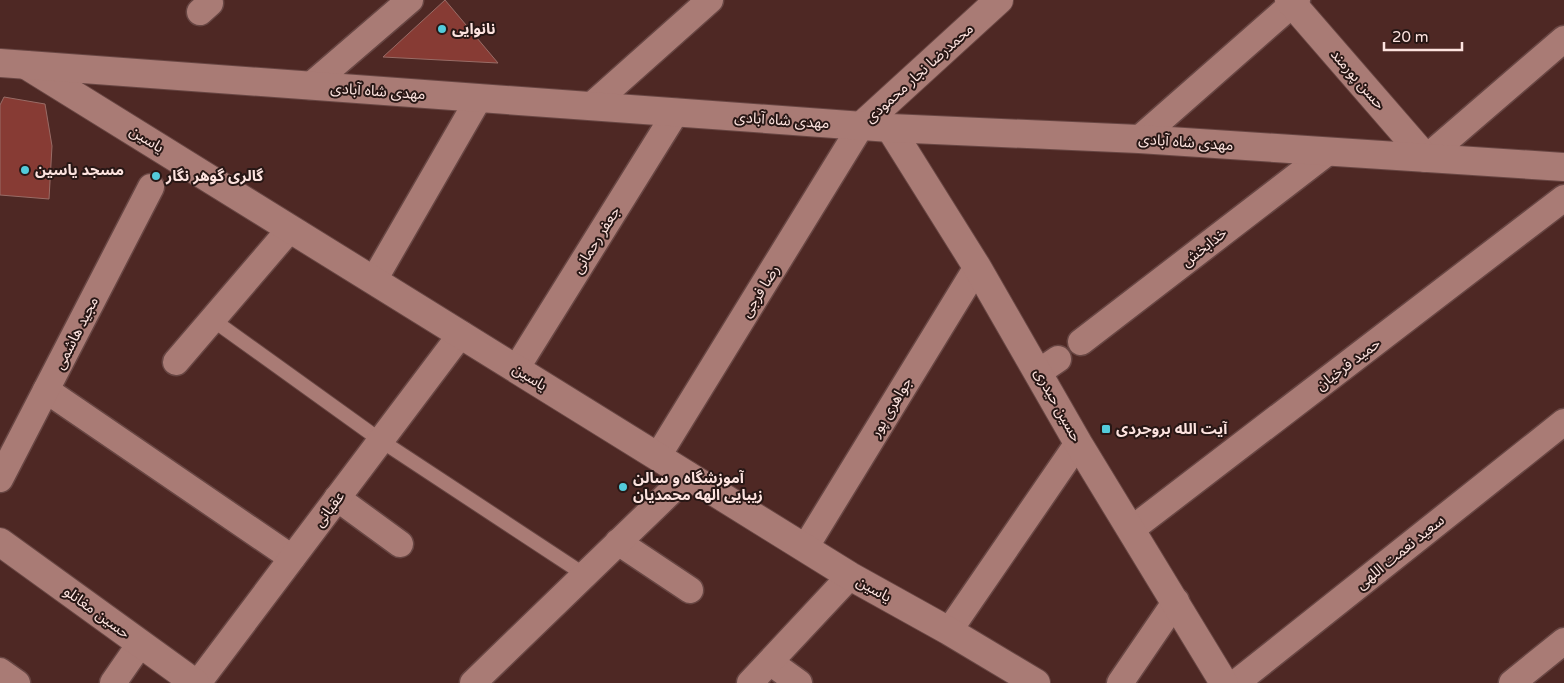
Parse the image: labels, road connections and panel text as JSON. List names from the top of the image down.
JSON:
{
  "streets": {
    "street": [
      "محمدرضا نجار محمودی",
      "حسن پورمند",
      "مهدی شاه آبادی",
      "یاسین",
      "جعفر رحمانی",
      "خدابخش",
      "رضا فرجی",
      "مجید هاشمی",
      "حمید فرخیان",
      "حسین حیدری",
      "جواهری پور",
      "عقیانی",
      "سعید نعمت اللهی",
      "حسین مغانلو"
    ]
  },
  "crossings": [
    ["محمدرضا نجار محمودی", "مهدی شاه آبادی"],
    ["محمدرضا نجار محمودی", "رضا فرجی"],
    ["حسن پورمند", "مهدی شاه آبادی"],
    ["مهدی شاه آبادی", "یاسین"],
    ["مهدی شاه آبادی", "جعفر رحمانی"],
    ["مهدی شاه آبادی", "خدابخش"],
    ["مهدی شاه آبادی", "رضا فرجی"],
    ["مهدی شاه آبادی", "حسین حیدری"],
    ["یاسین", "جعفر رحمانی"],
    ["یاسین", "رضا فرجی"],
    ["یاسین", "جواهری پور"],
    ["یاسین", "عقیانی"],
    ["حمید فرخیان", "حسین حیدری"],
    ["حسین حیدری", "جواهری پور"],
    ["عقیانی", "حسین مغانلو"]
  ],
  "places": {
    "other": [
      "نانوایی",
      "مسجد یاسین",
      "گالری گوهر نگار",
      "آموزشگاه و سالن زیبایی الهه محمدیان"
    ],
    "transit": ["آیت الله بروجردی"]
  },
  "scale_bar": "20 m"
}
